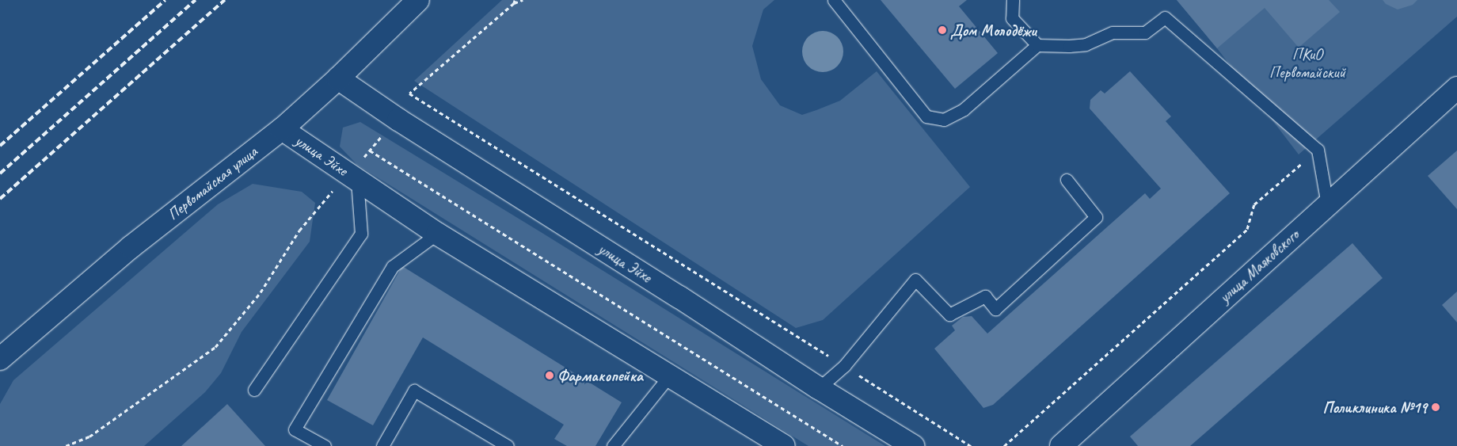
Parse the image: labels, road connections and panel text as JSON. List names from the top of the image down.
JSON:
{
  "streets": {
    "main road": ["улица Эйхе", "Первомайская улица", "улица Маяковского"]
  },
  "crossings": [
    ["улица Эйхе", "Первомайская улица"]
  ],
  "parks": ["ПКиО Первомайский"],
  "places": ["Дом Молодёжи", "Фармакопейка", "Поликлиника №19"]
}
